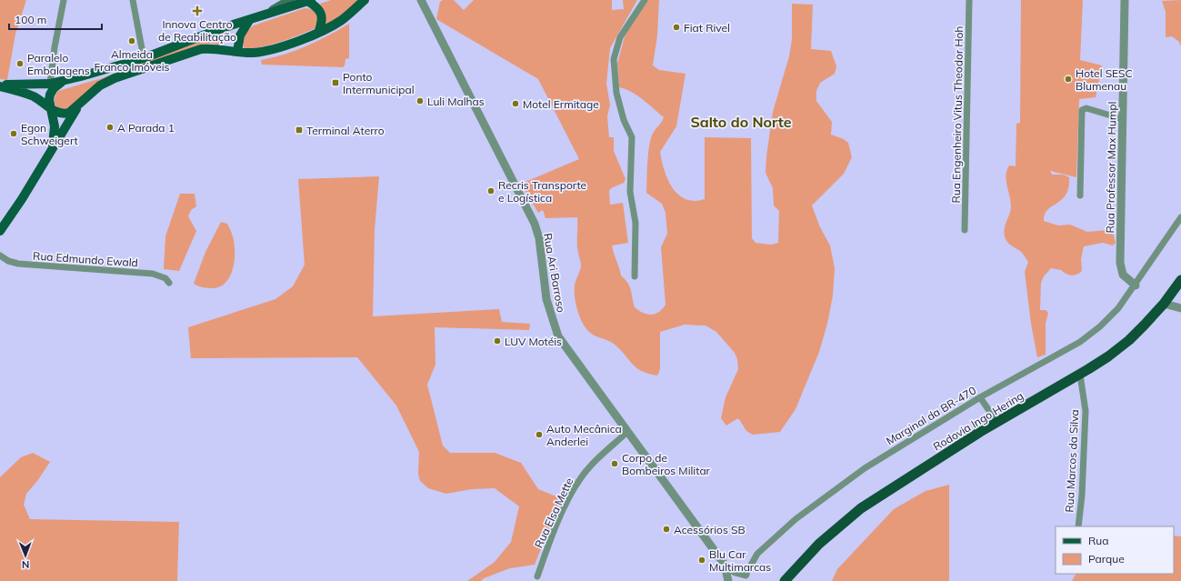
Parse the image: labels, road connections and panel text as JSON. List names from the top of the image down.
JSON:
{
  "streets": {
    "highway": ["Rodovia Ingo Hering"],
    "street": [
      "Rua Engenheiro Vitus Theodor Hoh",
      "Rua Professor Max Humpl",
      "Rua Edmundo Ewald",
      "Rua Ari Barroso",
      "Marginal da BR-470",
      "Rua Marcos da Silva",
      "Rua Elsa Mette"
    ]
  },
  "crossings": [
    ["Rua Professor Max Humpl", "Marginal da BR-470"],
    ["Rua Ari Barroso", "Marginal da BR-470"],
    ["Rua Ari Barroso", "Rua Elsa Mette"],
    ["Rodovia Ingo Hering", "Rua Marcos da Silva"]
  ],
  "districts": ["Salto do Norte"],
  "places": {
    "health": ["Innova Centro de Reabilitação"],
    "other": [
      "Fiat Rivel",
      "Almeida Franco Imóveis",
      "Paralelo Embalagens",
      "Hotel SESC Blumenau",
      "Luli Malhas",
      "Motel Ermitage",
      "A Parada 1",
      "Egon Schweigert",
      "Recris Transporte e Logística",
      "LUV Motéis",
      "Auto Mecânica Anderlei",
      "Corpo de Bombeiros Militar",
      "Acessórios SB",
      "Blu Car Multimarcas"
    ],
    "transit": ["Ponto Intermunicipal", "Terminal Aterro"]
  },
  "legend": ["Rua", "Parque"],
  "scale_bar": "100 m",
  "north": "bottom"
}
